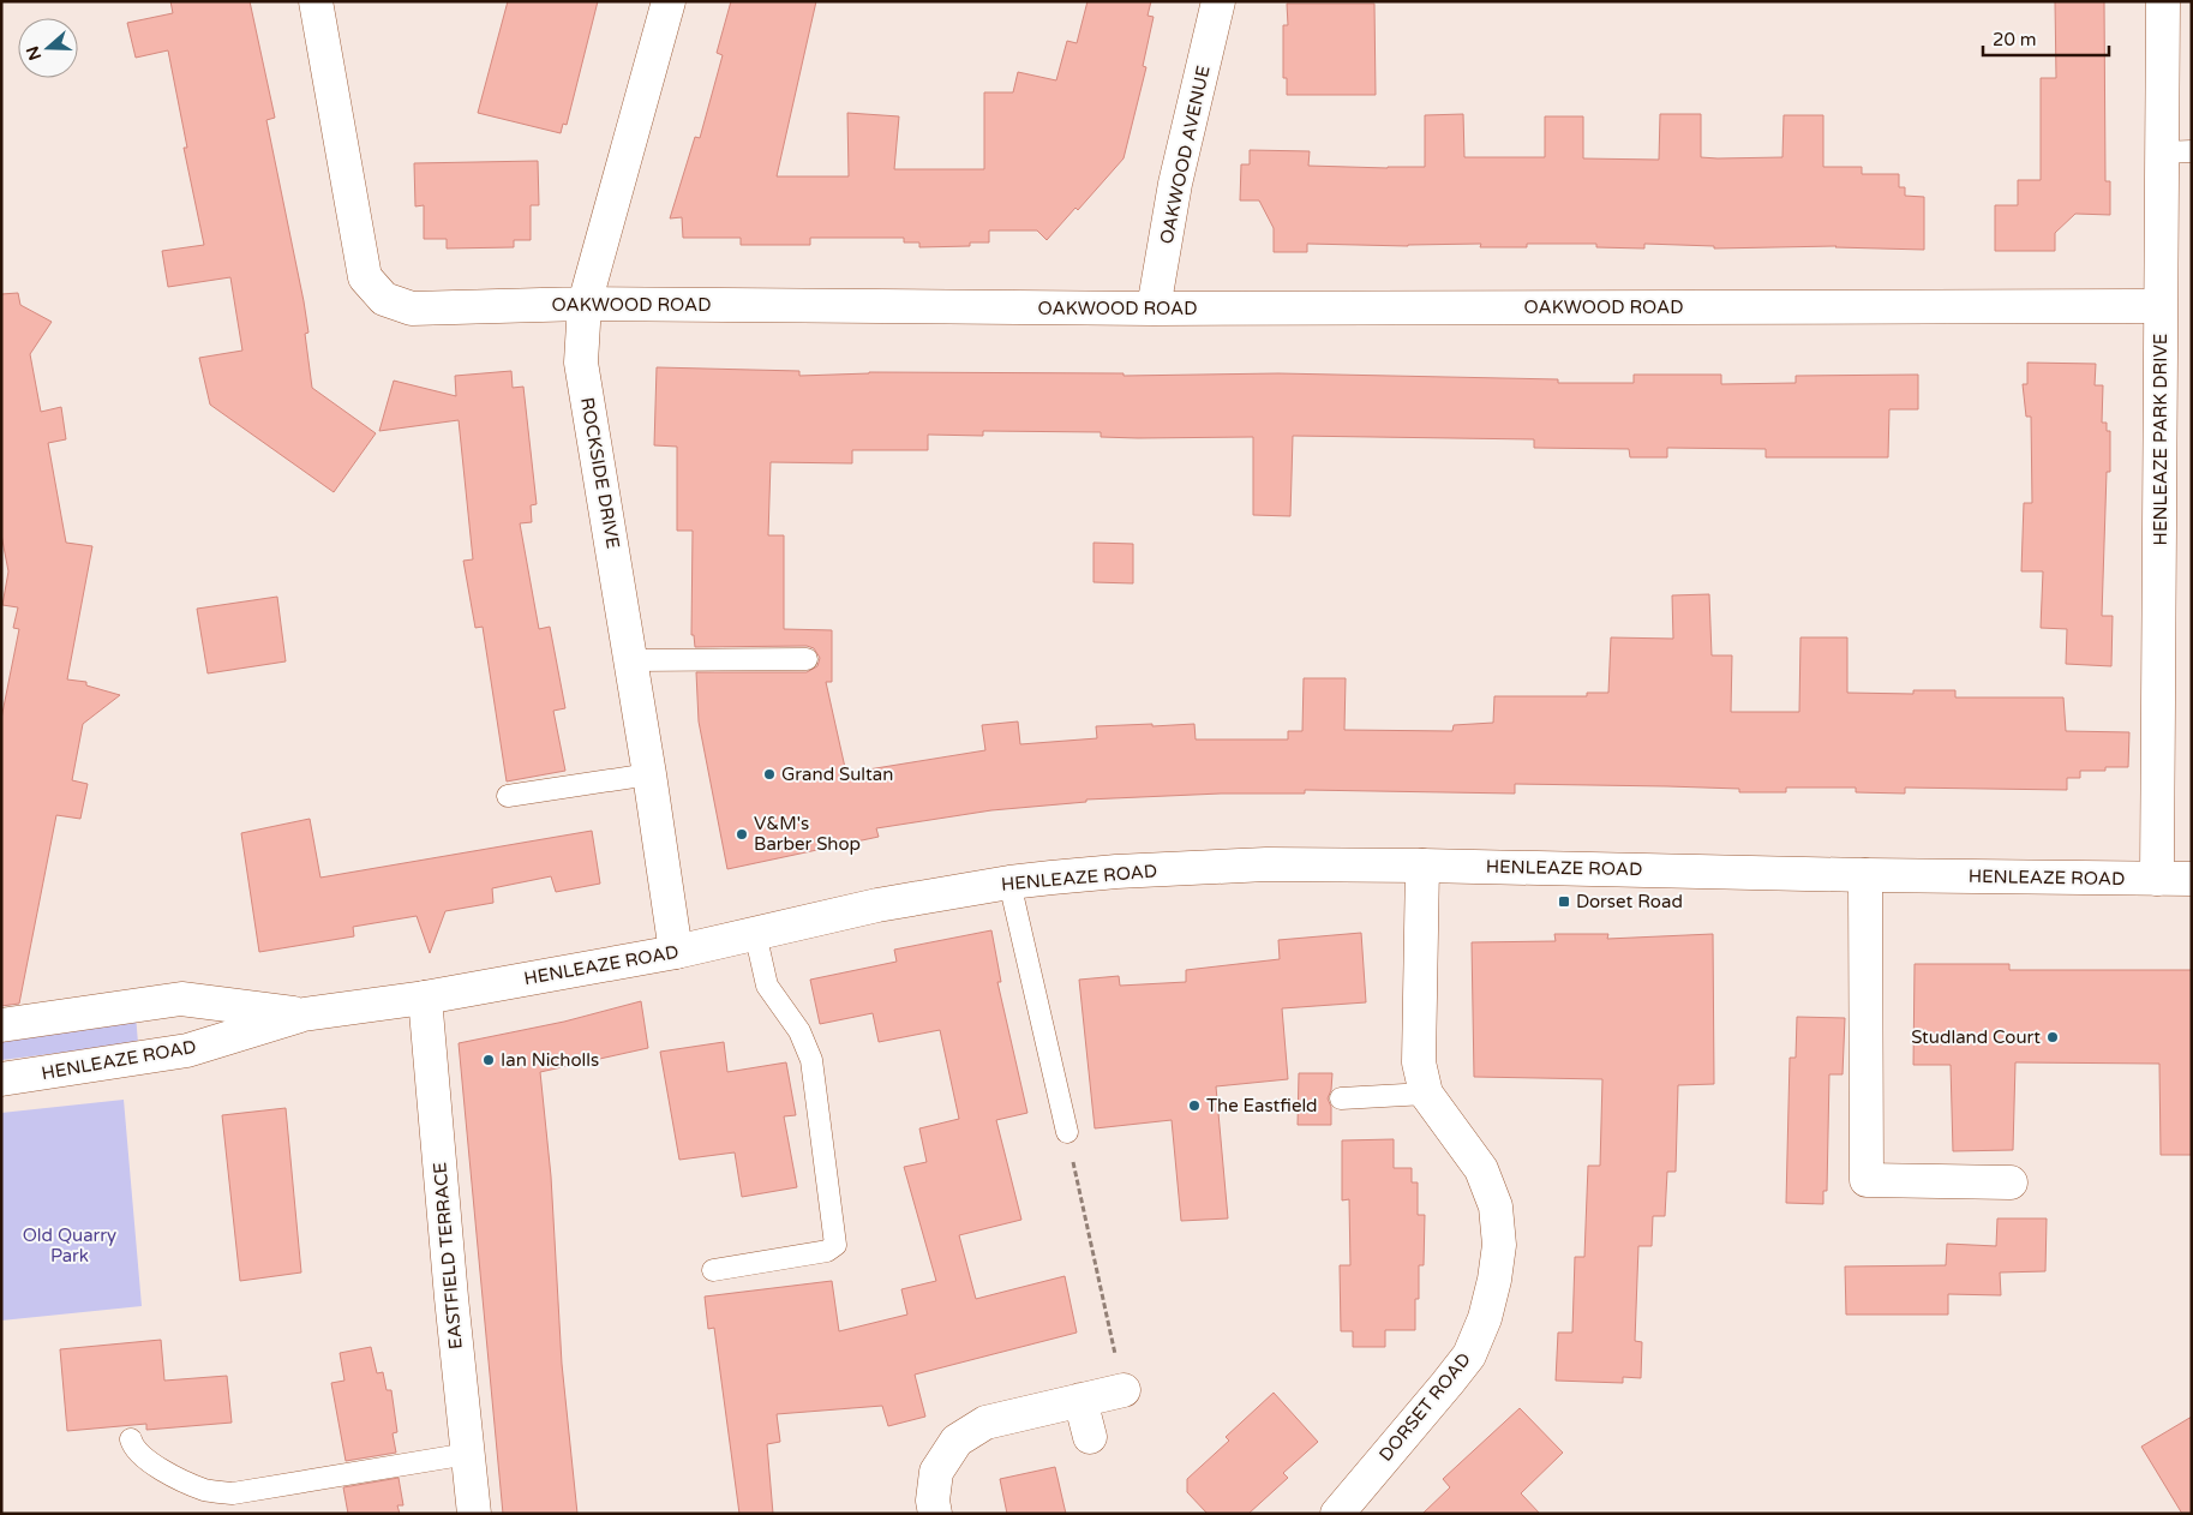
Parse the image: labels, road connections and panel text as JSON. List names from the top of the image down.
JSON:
{
  "streets": {
    "street": [
      "OAKWOOD AVENUE",
      "OAKWOOD ROAD",
      "HENLEAZE PARK DRIVE",
      "ROCKSIDE DRIVE",
      "HENLEAZE ROAD",
      "EASTFIELD TERRACE",
      "DORSET ROAD"
    ]
  },
  "crossings": [
    ["OAKWOOD AVENUE", "OAKWOOD ROAD"],
    ["OAKWOOD ROAD", "HENLEAZE PARK DRIVE"],
    ["OAKWOOD ROAD", "ROCKSIDE DRIVE"],
    ["HENLEAZE PARK DRIVE", "HENLEAZE ROAD"],
    ["ROCKSIDE DRIVE", "HENLEAZE ROAD"],
    ["HENLEAZE ROAD", "EASTFIELD TERRACE"],
    ["HENLEAZE ROAD", "DORSET ROAD"]
  ],
  "parks": ["Old Quarry Park"],
  "places": {
    "other": [
      "Grand Sultan",
      "V&M's Barber Shop",
      "Studland Court",
      "Ian Nicholls",
      "The Eastfield"
    ],
    "transit": ["Dorset Road"]
  },
  "scale_bar": "20 m",
  "north": "left"
}
